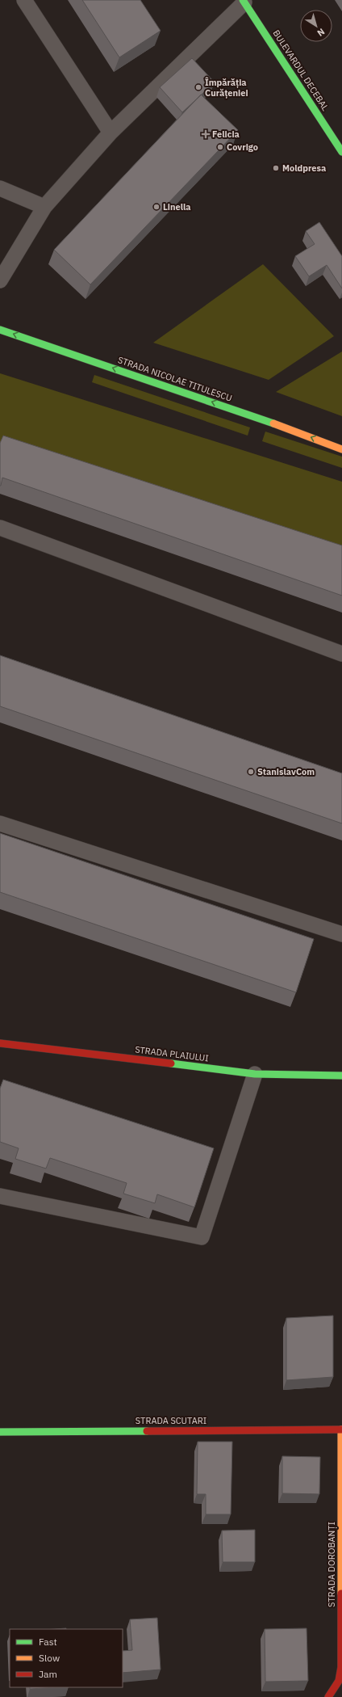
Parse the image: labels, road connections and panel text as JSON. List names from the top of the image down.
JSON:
{
  "streets": {
    "street": [
      "BULEVARDUL DECEBAL",
      "STRADA NICOLAE TITULESCU",
      "STRADA PLAIULUI",
      "STRADA SCUTARI",
      "STRADA DOROBANȚI"
    ]
  },
  "crossings": [
    ["STRADA SCUTARI", "STRADA DOROBANȚI"]
  ],
  "one_way": ["STRADA NICOLAE TITULESCU"],
  "places": {
    "other": [
      "Împărăția Curățeniei",
      "Covrigo",
      "Moldpresa",
      "Linella",
      "StanislavCom"
    ],
    "health": ["Felicia"]
  },
  "legend": ["Fast", "Slow", "Jam"],
  "north": "bottom right"
}
